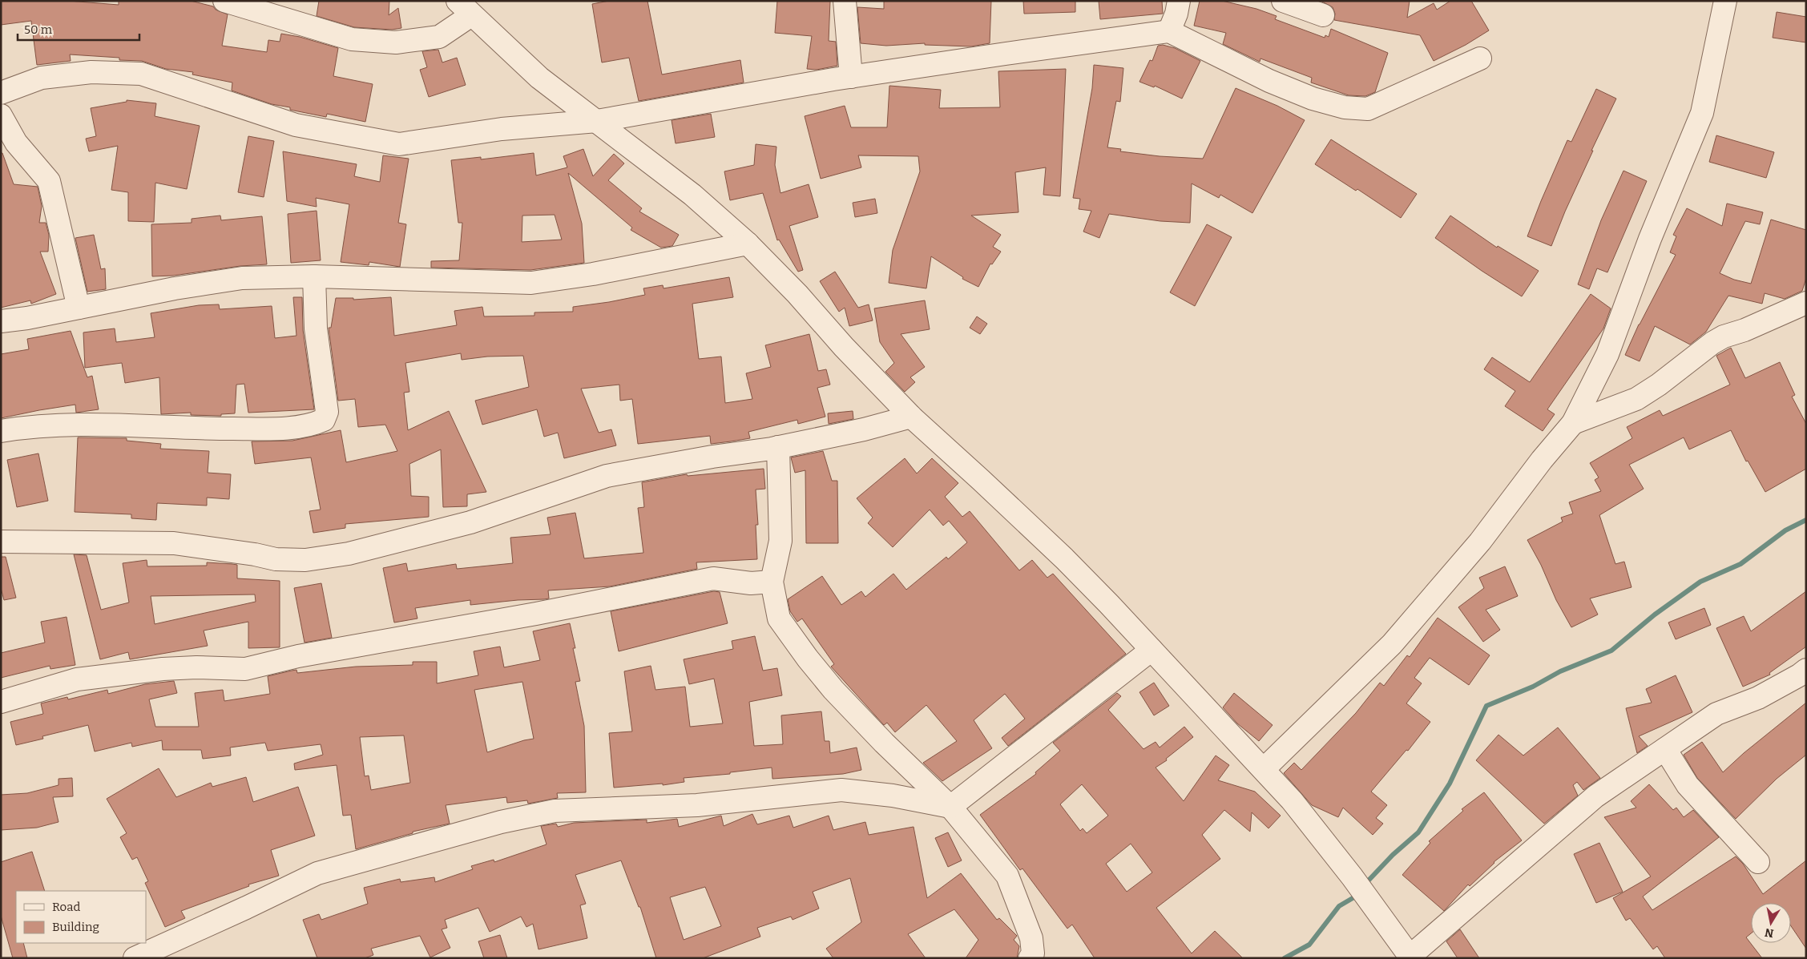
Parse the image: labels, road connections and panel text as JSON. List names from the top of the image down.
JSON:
{
  "legend": ["Road", "Building"],
  "scale_bar": "50 m",
  "north": "bottom"
}
